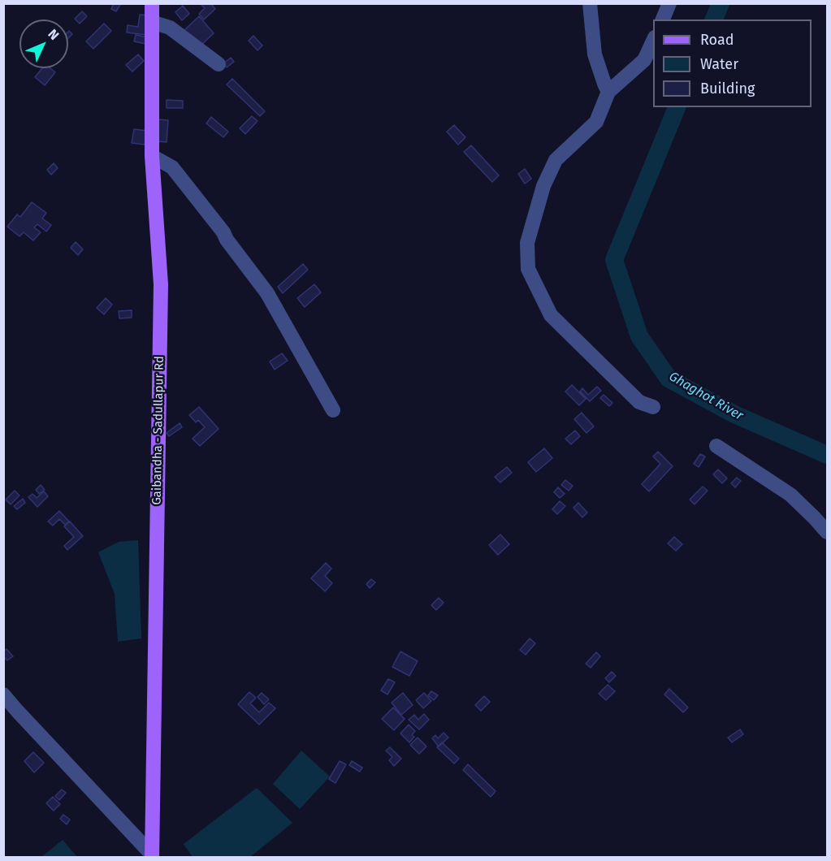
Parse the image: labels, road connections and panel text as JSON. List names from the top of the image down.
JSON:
{
  "streets": {
    "main road": ["Gaibandha - Sadullapur Rd"]
  },
  "water": ["Ghaghot River"],
  "legend": ["Road", "Water", "Building"],
  "north": "top right"
}
